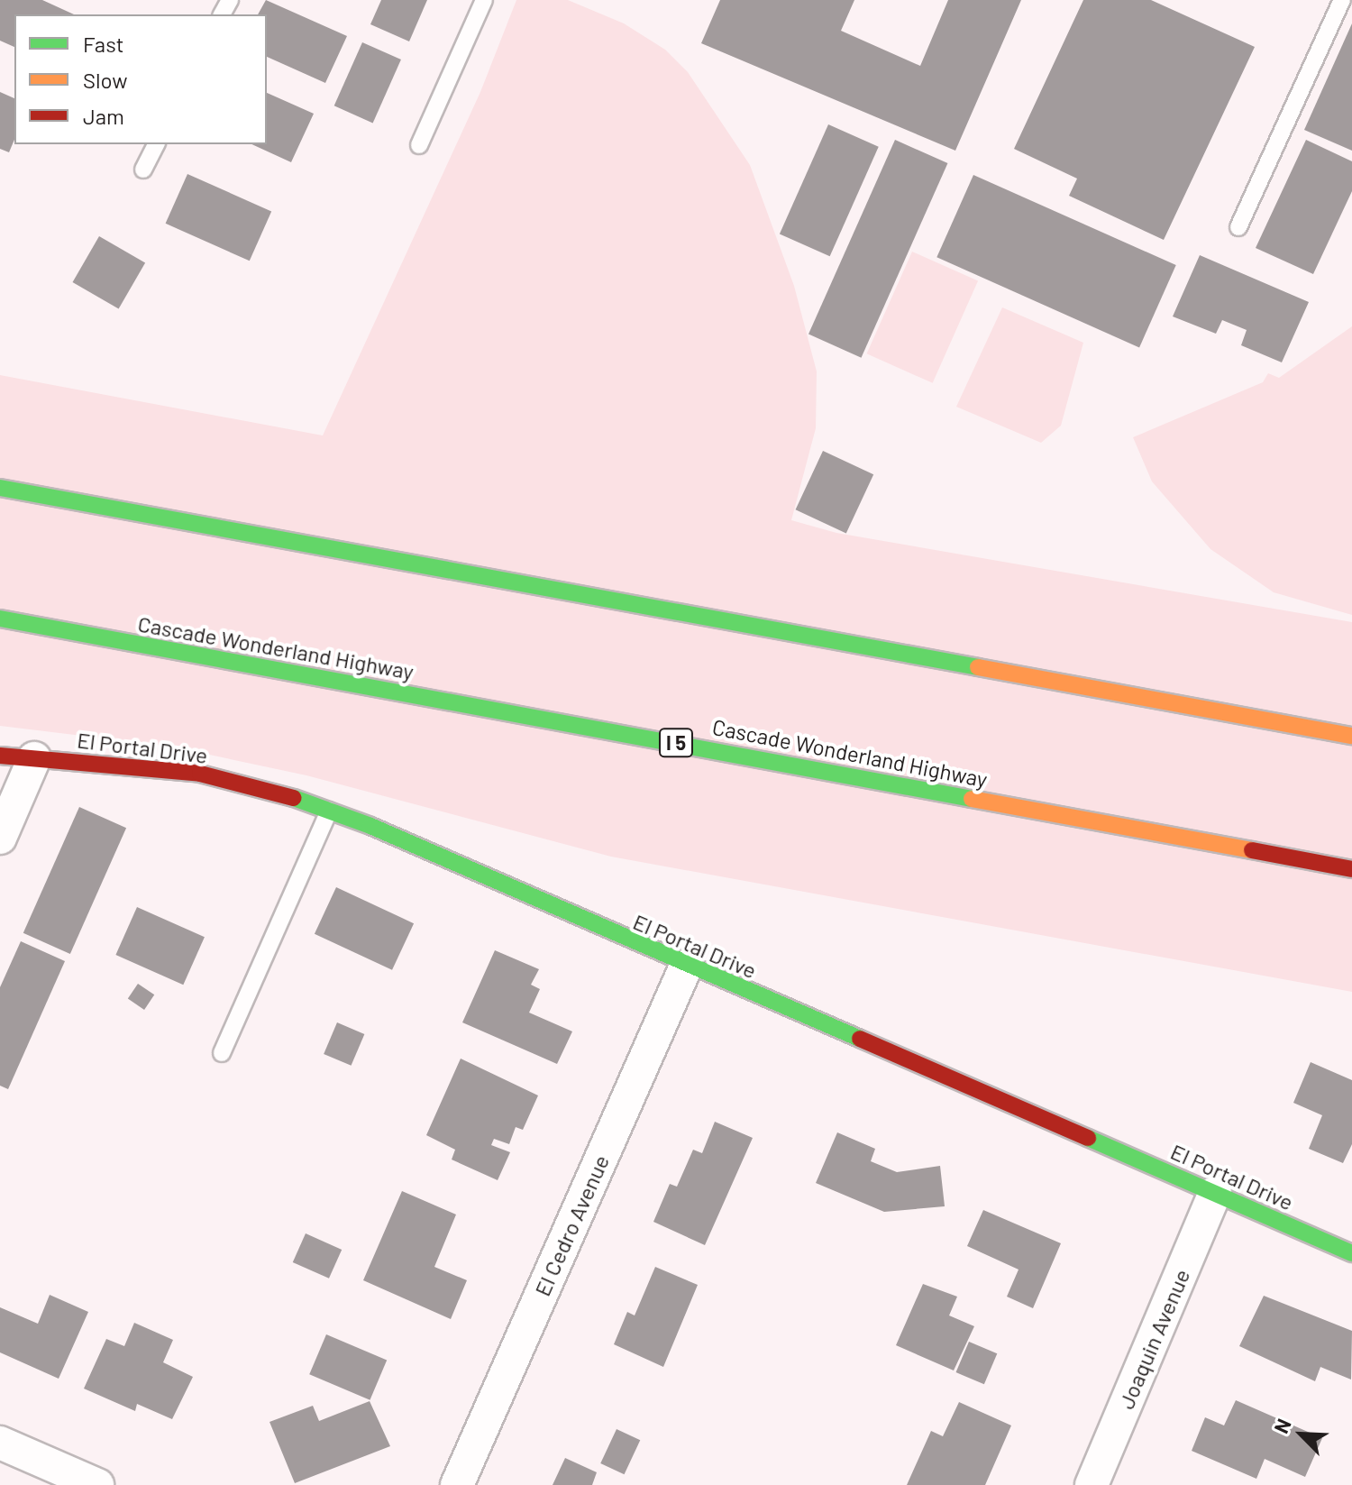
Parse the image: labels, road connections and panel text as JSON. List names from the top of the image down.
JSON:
{
  "streets": {
    "main road": ["Cascade Wonderland Highway", "I 5", "El Portal Drive"],
    "street": ["El Cedro Avenue", "Joaquin Avenue"]
  },
  "crossings": [
    ["El Portal Drive", "El Cedro Avenue"],
    ["El Portal Drive", "Joaquin Avenue"]
  ],
  "legend": ["Fast", "Slow", "Jam"],
  "north": "top left"
}
